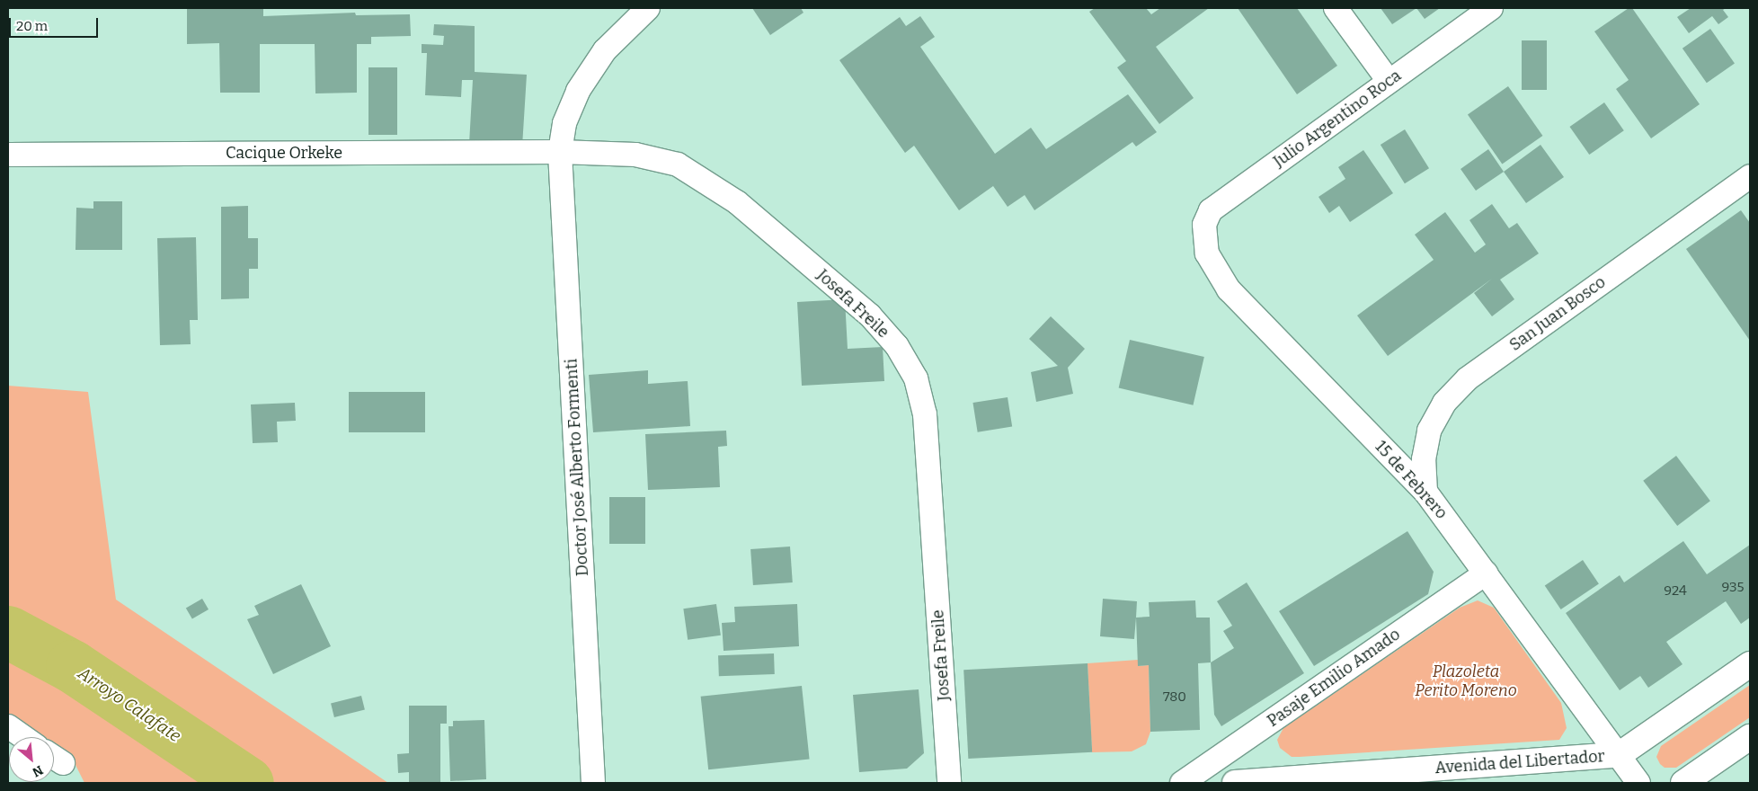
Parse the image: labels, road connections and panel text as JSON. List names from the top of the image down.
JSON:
{
  "streets": {
    "main road": ["Avenida del Libertador"],
    "street": [
      "Julio Argentino Roca",
      "Cacique Orkeke",
      "Josefa Freile",
      "San Juan Bosco",
      "Doctor José Alberto Formenti",
      "15 de Febrero",
      "Pasaje Emilio Amado"
    ]
  },
  "crossings": [
    ["Julio Argentino Roca", "15 de Febrero"],
    ["Cacique Orkeke", "Josefa Freile"],
    ["Cacique Orkeke", "Doctor José Alberto Formenti"],
    ["Josefa Freile", "Doctor José Alberto Formenti"],
    ["San Juan Bosco", "15 de Febrero"],
    ["15 de Febrero", "Pasaje Emilio Amado"],
    ["15 de Febrero", "Avenida del Libertador"]
  ],
  "water": ["Arroyo Calafate"],
  "parks": ["Plazoleta Perito Moreno"],
  "house_numbers": ["935", "924", "780"],
  "scale_bar": "20 m",
  "north": "bottom right"
}
